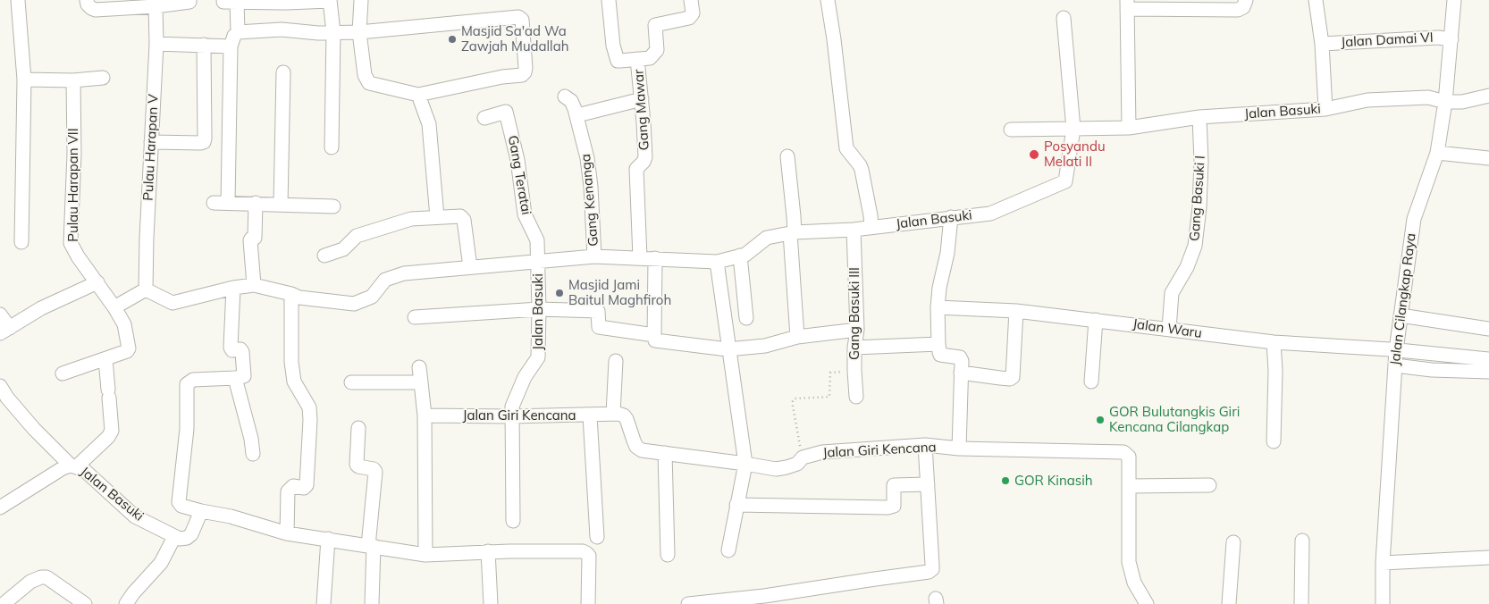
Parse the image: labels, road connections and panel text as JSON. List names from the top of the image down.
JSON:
{
  "streets": {
    "street": [
      "Jalan Damai VI",
      "Gang Mawar",
      "Jalan Basuki",
      "Pulau Harapan V",
      "Gang Teratai",
      "Pulau Harapan VII",
      "Gang Basuki I",
      "Gang Kenanga",
      "Jalan Cilangkap Raya",
      "Gang Basuki III",
      "Jalan Waru",
      "Jalan Giri Kencana"
    ]
  },
  "crossings": [
    ["Jalan Damai VI", "Jalan Cilangkap Raya"],
    ["Gang Mawar", "Jalan Basuki"],
    ["Jalan Basuki", "Gang Teratai"],
    ["Jalan Basuki", "Gang Basuki I"],
    ["Jalan Basuki", "Gang Kenanga"],
    ["Jalan Basuki", "Jalan Cilangkap Raya"],
    ["Jalan Basuki", "Gang Basuki III"],
    ["Jalan Basuki", "Jalan Giri Kencana"],
    ["Gang Basuki I", "Jalan Waru"],
    ["Jalan Cilangkap Raya", "Jalan Waru"]
  ],
  "places": [
    "Masjid Sa'ad Wa Zawjah Mudallah",
    "Posyandu Melati II",
    "Masjid Jami Baitul Maghfiroh",
    "GOR Bulutangkis Giri Kencana Cilangkap",
    "GOR Kinasih"
  ]
}
